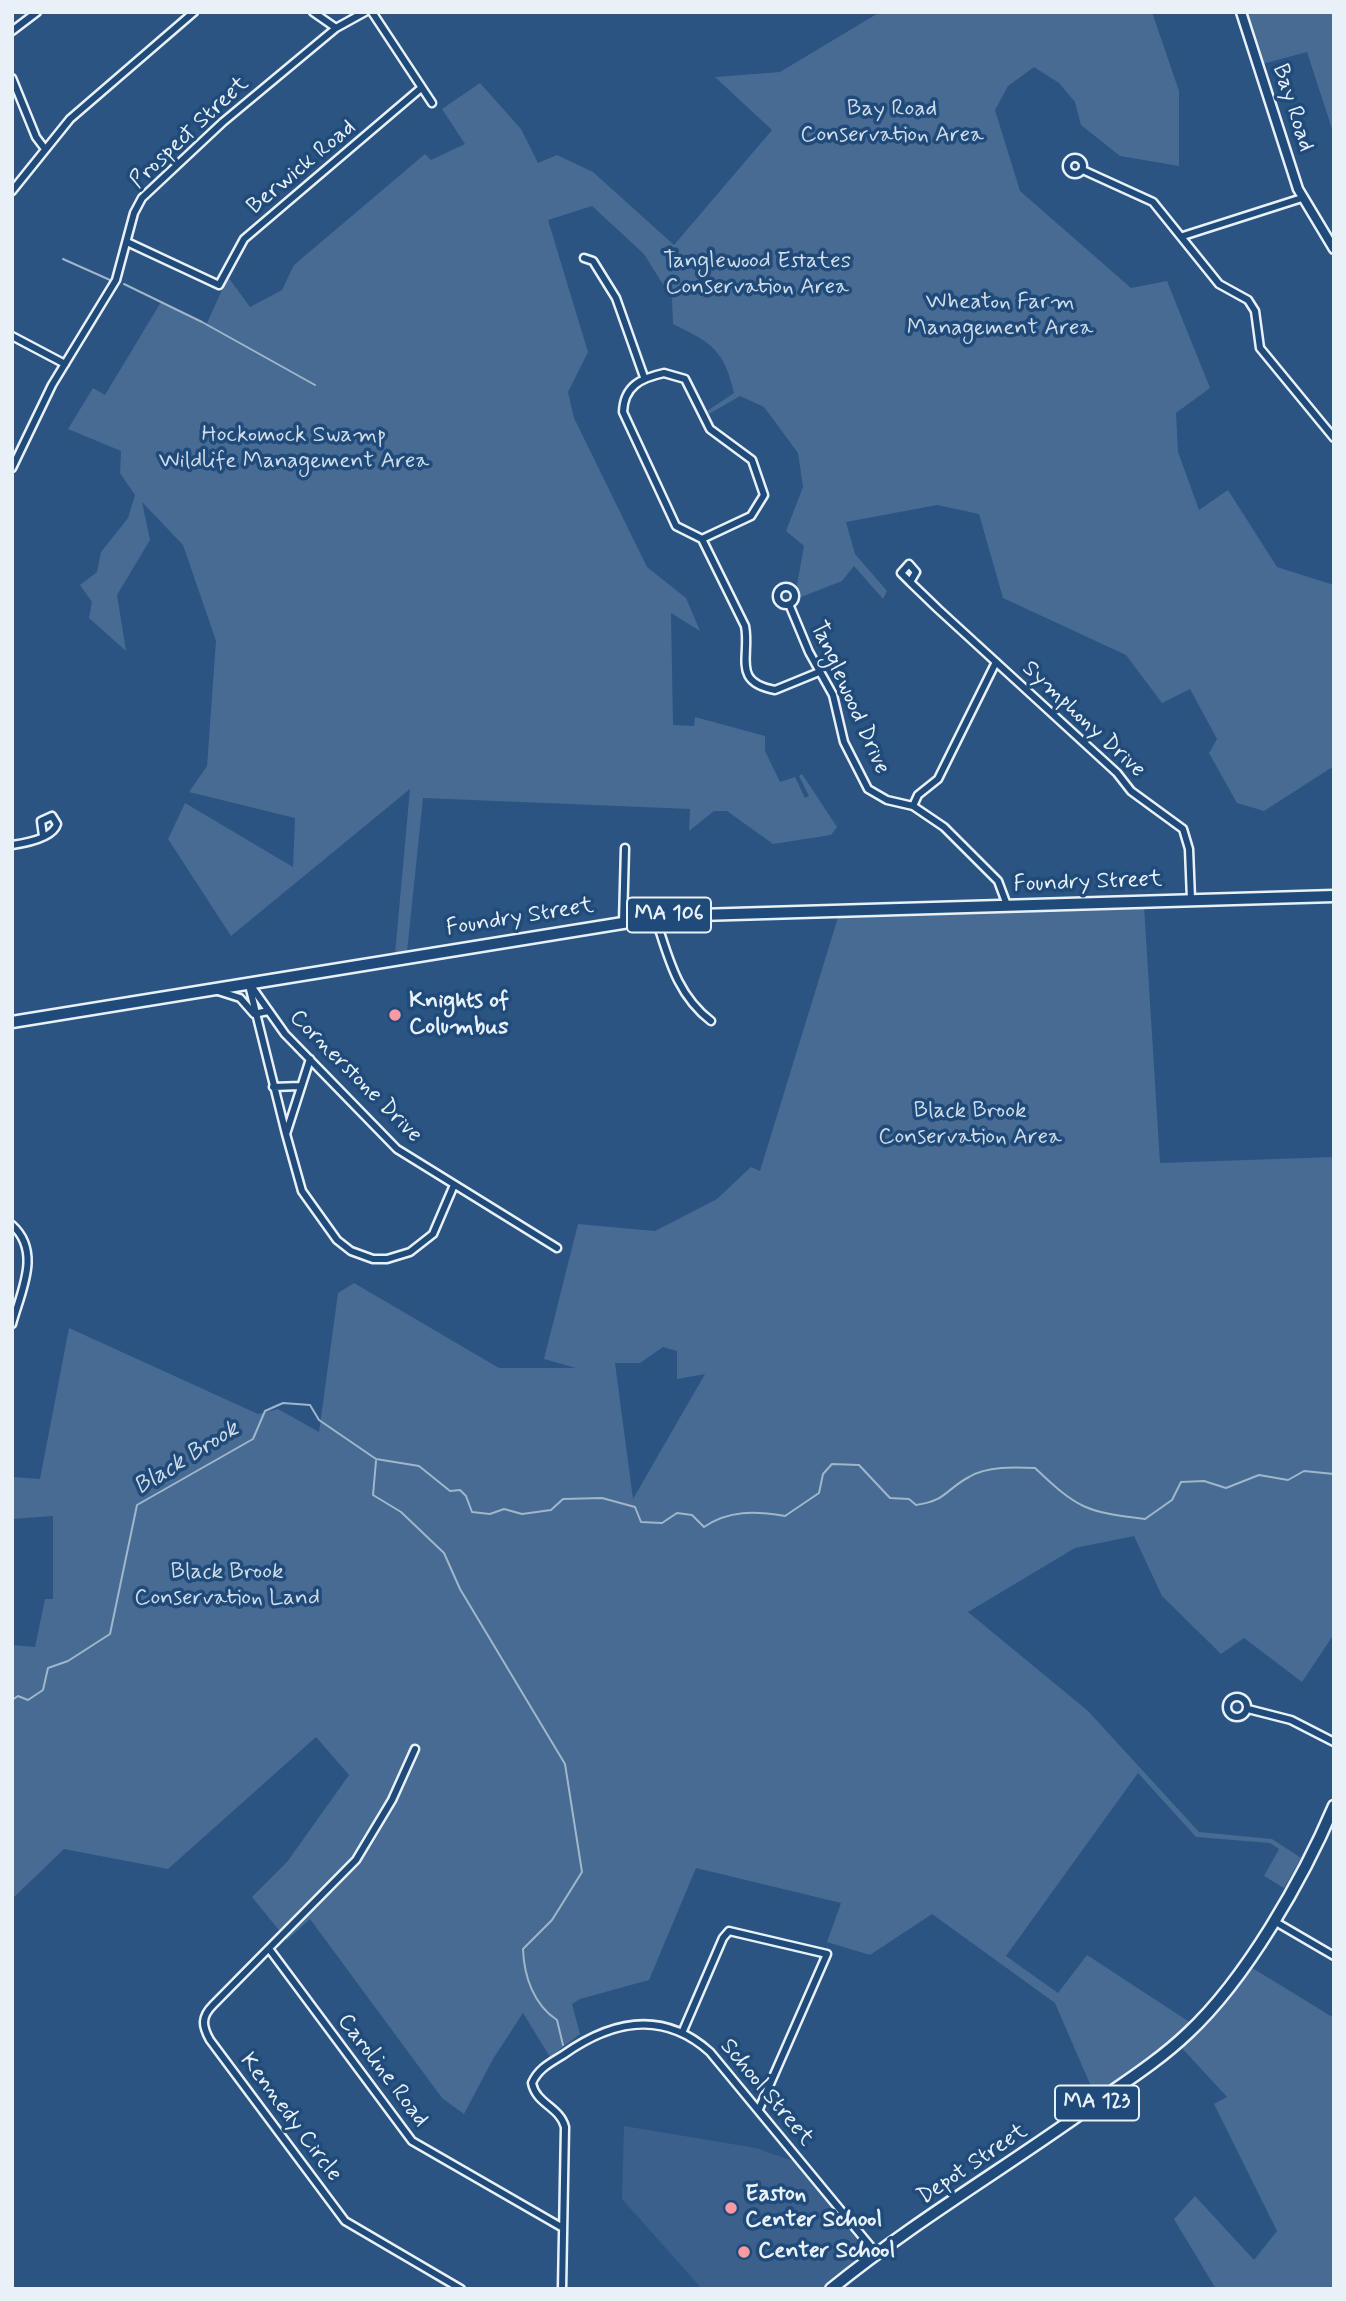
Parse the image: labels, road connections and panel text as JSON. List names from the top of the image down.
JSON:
{
  "streets": {
    "main road": [
      "Bay Road",
      "Foundry Street",
      "MA 106",
      "MA 123",
      "Depot Street"
    ],
    "street": [
      "Prospect Street",
      "Berwick Road",
      "Tanglewood Drive",
      "Symphony Drive",
      "Cornerstone Drive",
      "Caroline Road",
      "School Street",
      "Kennedy Circle"
    ]
  },
  "crossings": [
    ["Prospect Street", "Berwick Road"],
    ["Tanglewood Drive", "Foundry Street"],
    ["Symphony Drive", "Foundry Street"],
    ["Foundry Street", "Cornerstone Drive"],
    ["Caroline Road", "School Street"],
    ["Caroline Road", "Kennedy Circle"],
    ["School Street", "Depot Street"]
  ],
  "water": ["Black Brook"],
  "parks": [
    "Bay Road Conservation Area",
    "Tanglewood Estates Conservation Area",
    "Wheaton Farm Management Area",
    "Hockomock Swamp Wildlife Management Area",
    "Black Brook Conservation Area",
    "Black Brook Conservation Land"
  ],
  "places": ["Knights of Columbus", "Easton Center School", "Center School"]
}
